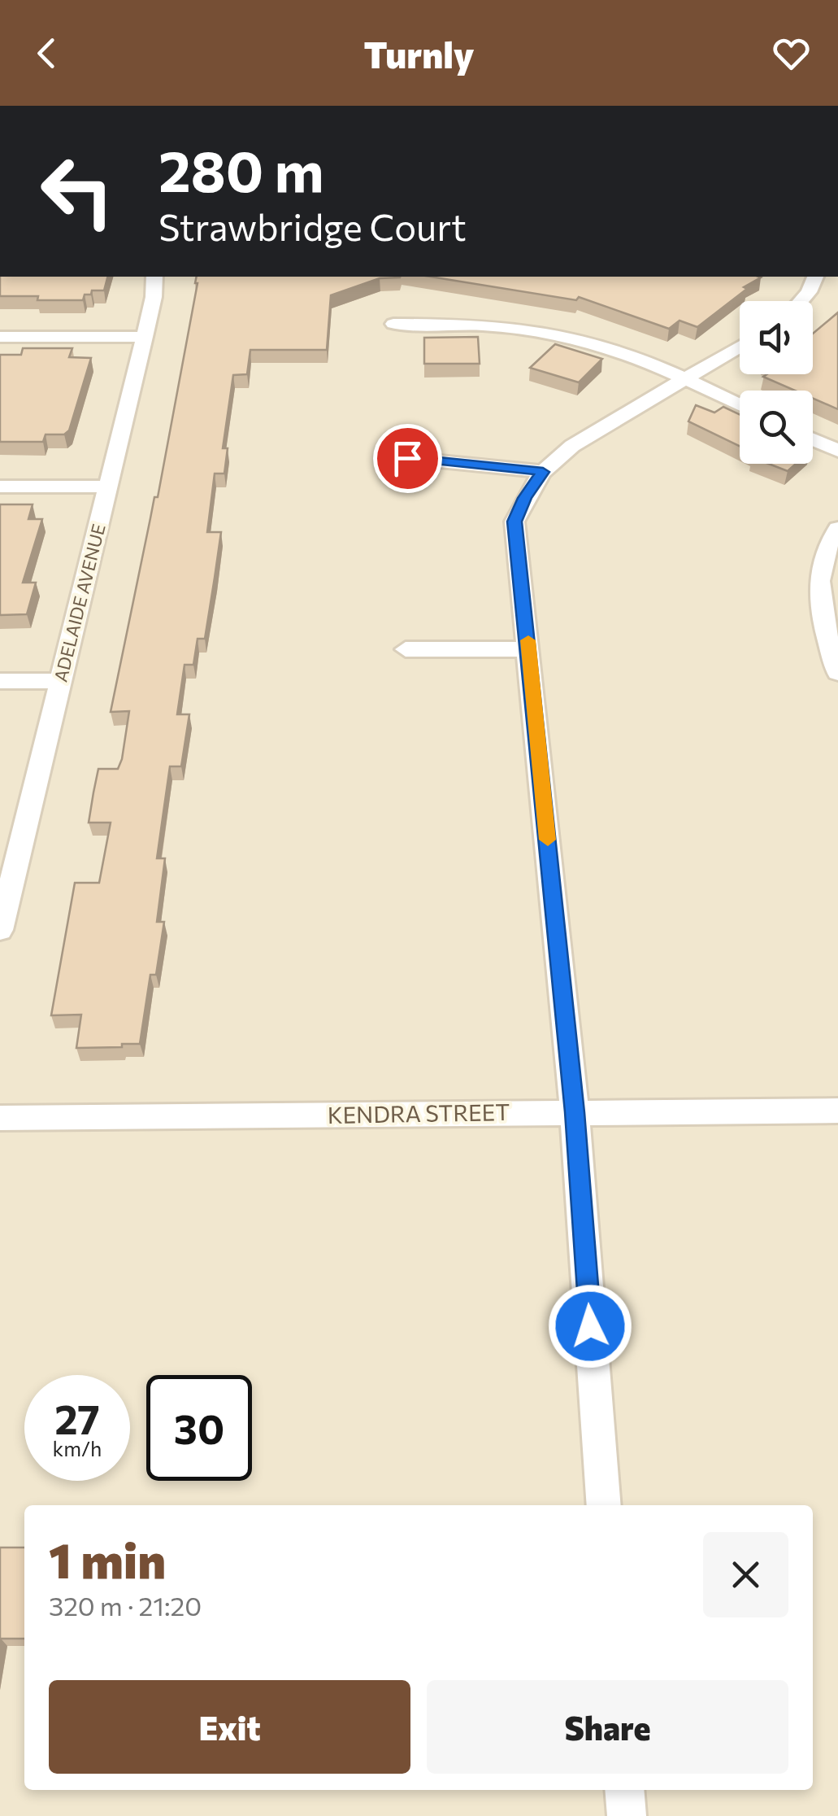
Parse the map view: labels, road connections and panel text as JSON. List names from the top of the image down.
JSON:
{
  "streets": {
    "street": ["ADELAIDE AVENUE", "KENDRA STREET"]
  },
  "page": {
    "header": "Turnly",
    "turn": ["280 m", "Strawbridge Court"],
    "speed": "27 km/h",
    "limit": "30",
    "heading": ["1 min", "320 m · 21:20"],
    "buttons": ["Exit", "Share"]
  }
}
